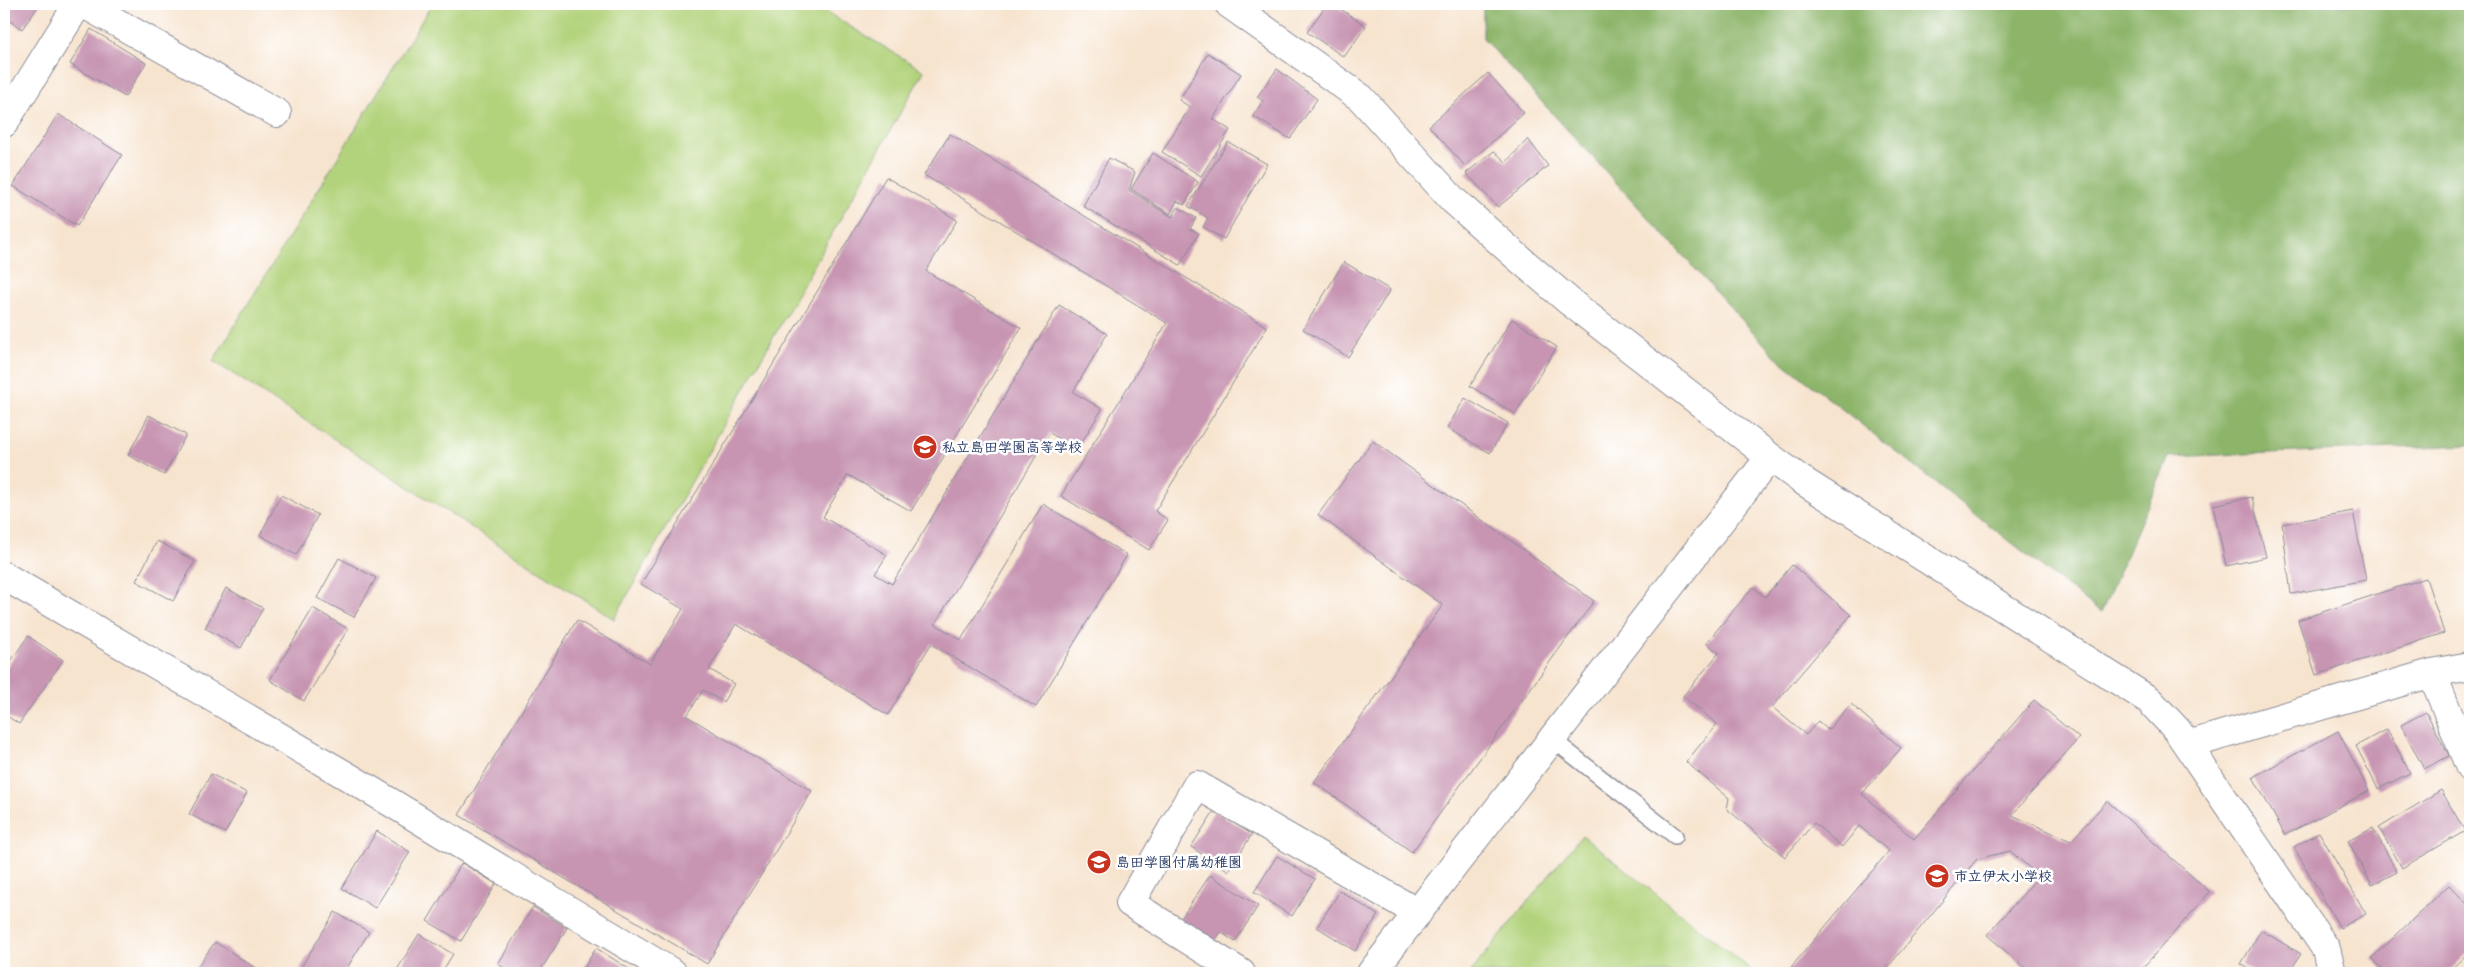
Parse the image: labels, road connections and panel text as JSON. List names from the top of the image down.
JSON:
{
  "places": {
    "school or university": ["私立島田学園高等学校", "島田学園付属幼稚園", "市立伊太小学校"]
  }
}
